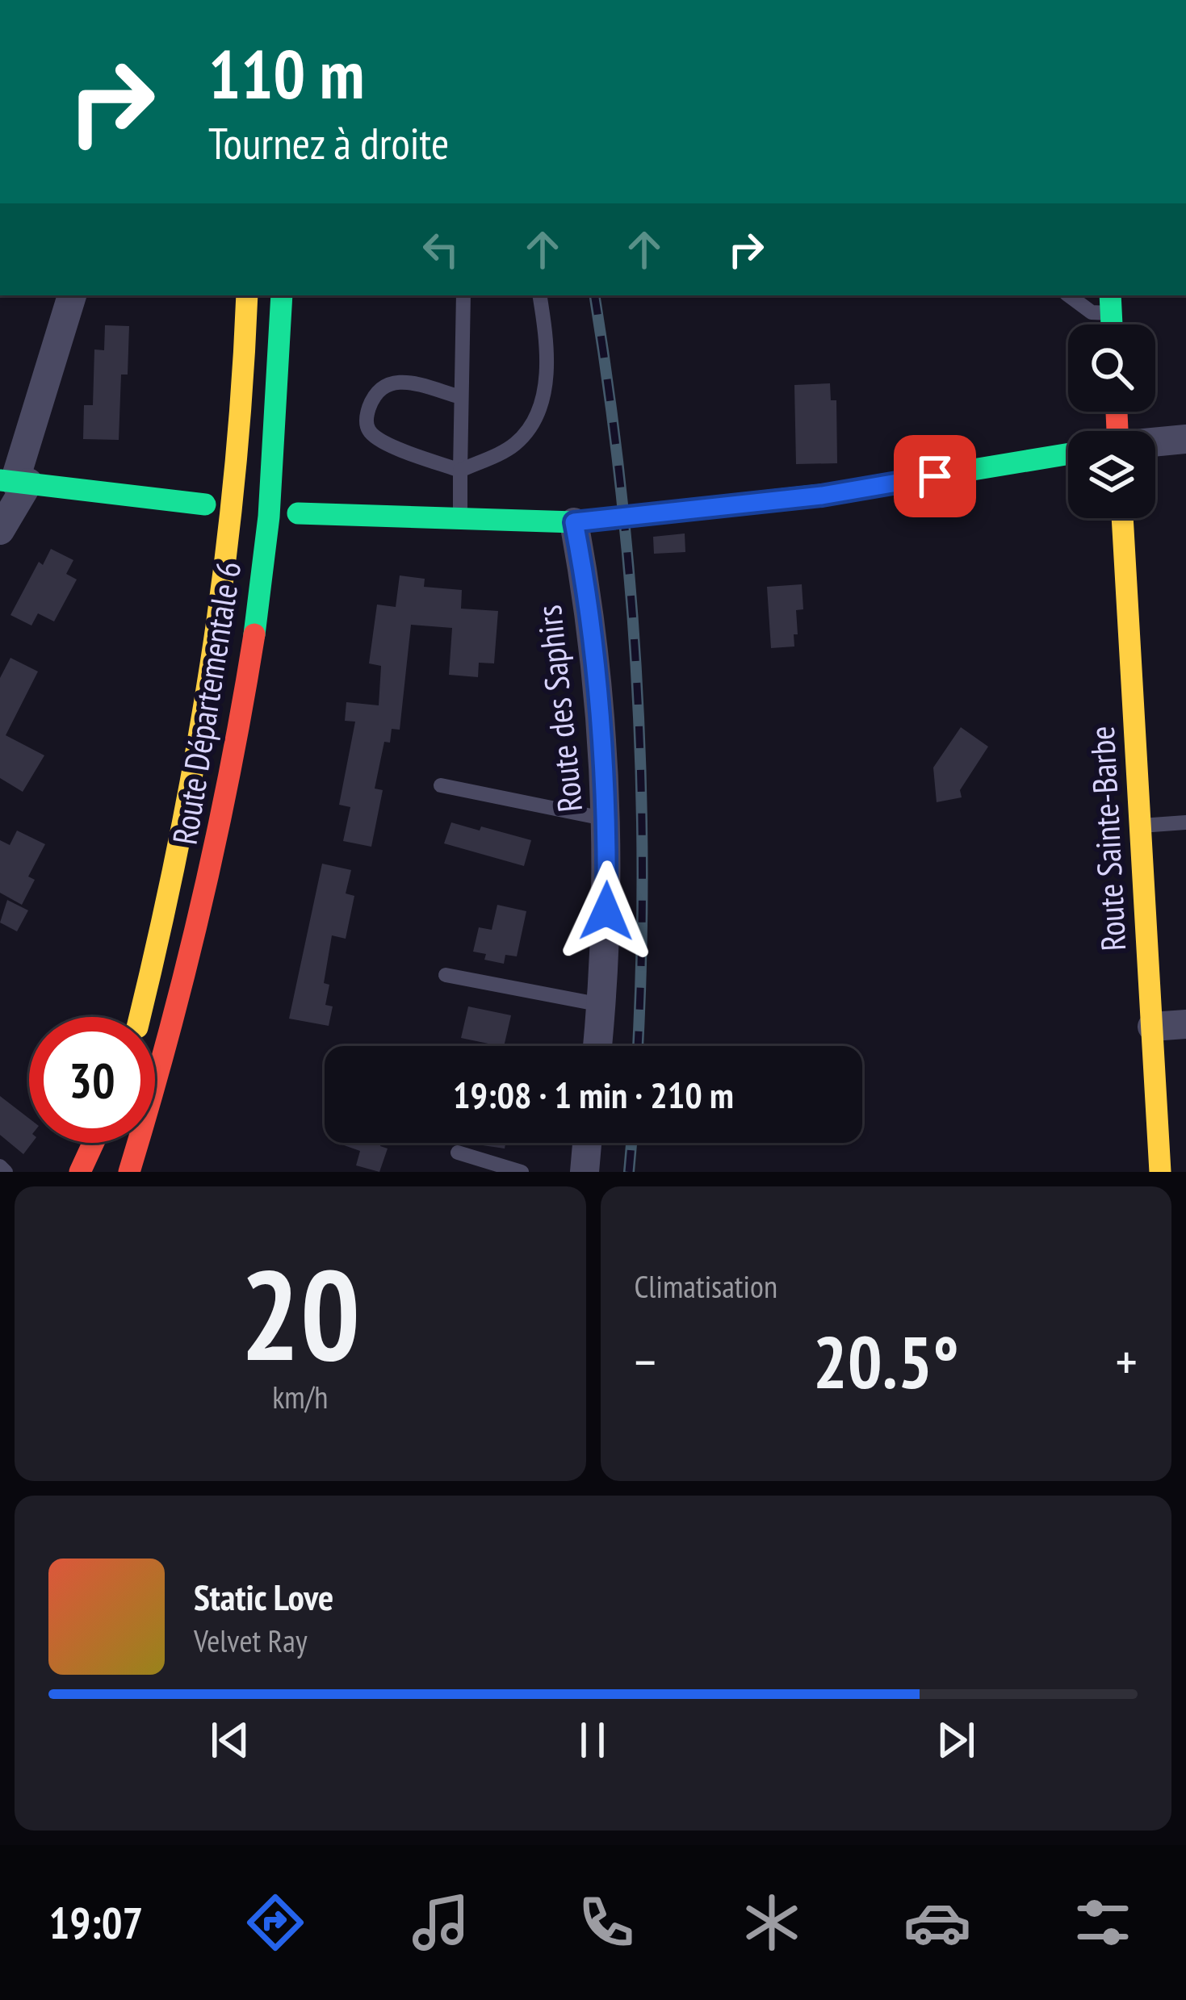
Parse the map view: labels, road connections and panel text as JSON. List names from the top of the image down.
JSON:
{
  "streets": {
    "main road": ["Route Départementale 6", "Route Sainte-Barbe"],
    "street": ["Route des Saphirs"]
  },
  "page": {
    "turn": ["110 m", "Tournez à droite"],
    "limit": "30",
    "trip": "19:08 · 1 min · 210 m",
    "tile": [
      ["20", "km/h"],
      "Climatisation"
    ],
    "heat": ["−", "20.5°", "+"],
    "song": ["Static Love", "Velvet Ray"],
    "tabs": "19:07"
  }
}
